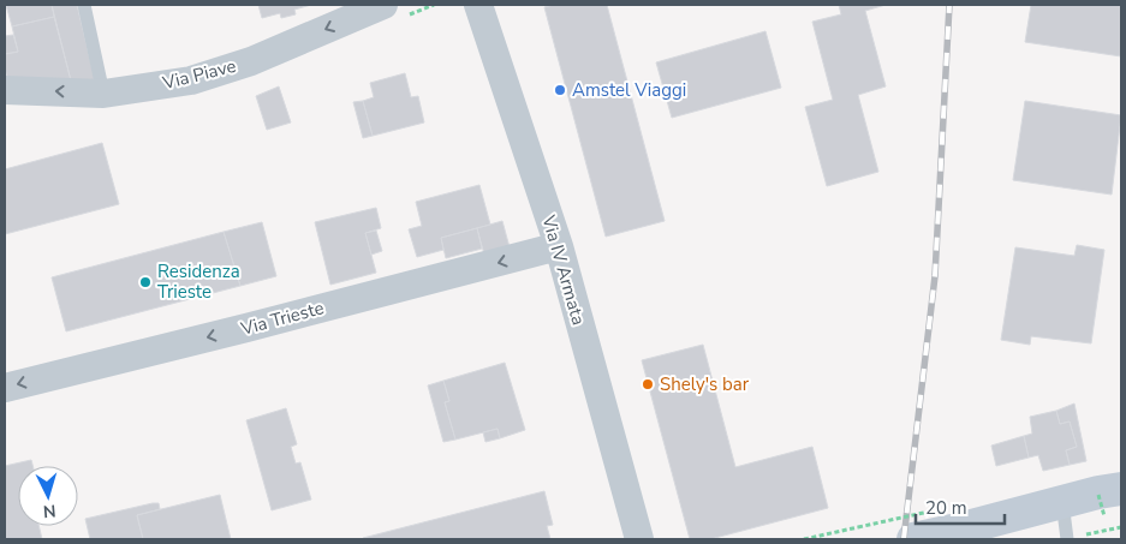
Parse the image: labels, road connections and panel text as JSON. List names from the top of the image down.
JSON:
{
  "streets": {
    "street": ["Via Piave", "Via IV Armata", "Via Trieste"]
  },
  "crossings": [
    ["Via IV Armata", "Via Trieste"]
  ],
  "one_way": ["Via Piave", "Via Trieste"],
  "places": ["Amstel Viaggi", "Residenza Trieste", "Shely's bar"],
  "scale_bar": "20 m",
  "north": "bottom"
}
